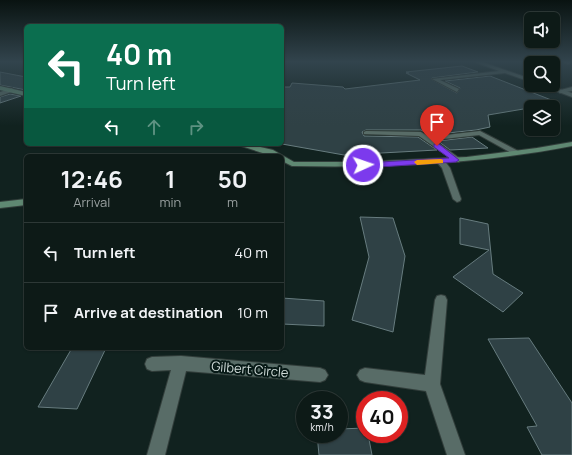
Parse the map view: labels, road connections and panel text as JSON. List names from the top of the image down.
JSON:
{
  "streets": {
    "street": ["Gilbert Circle"]
  },
  "page": {
    "turn": ["40 m", "Turn left"],
    "eta": [
      "12:46",
      "Arrival",
      "1",
      "min",
      "50",
      "m"
    ],
    "list": [
      {
        "name": "Turn left",
        "value": "40 m"
      },
      {
        "name": "Arrive at destination",
        "value": "10 m"
      }
    ],
    "speed": "33 km/h",
    "limit": "40"
  }
}
